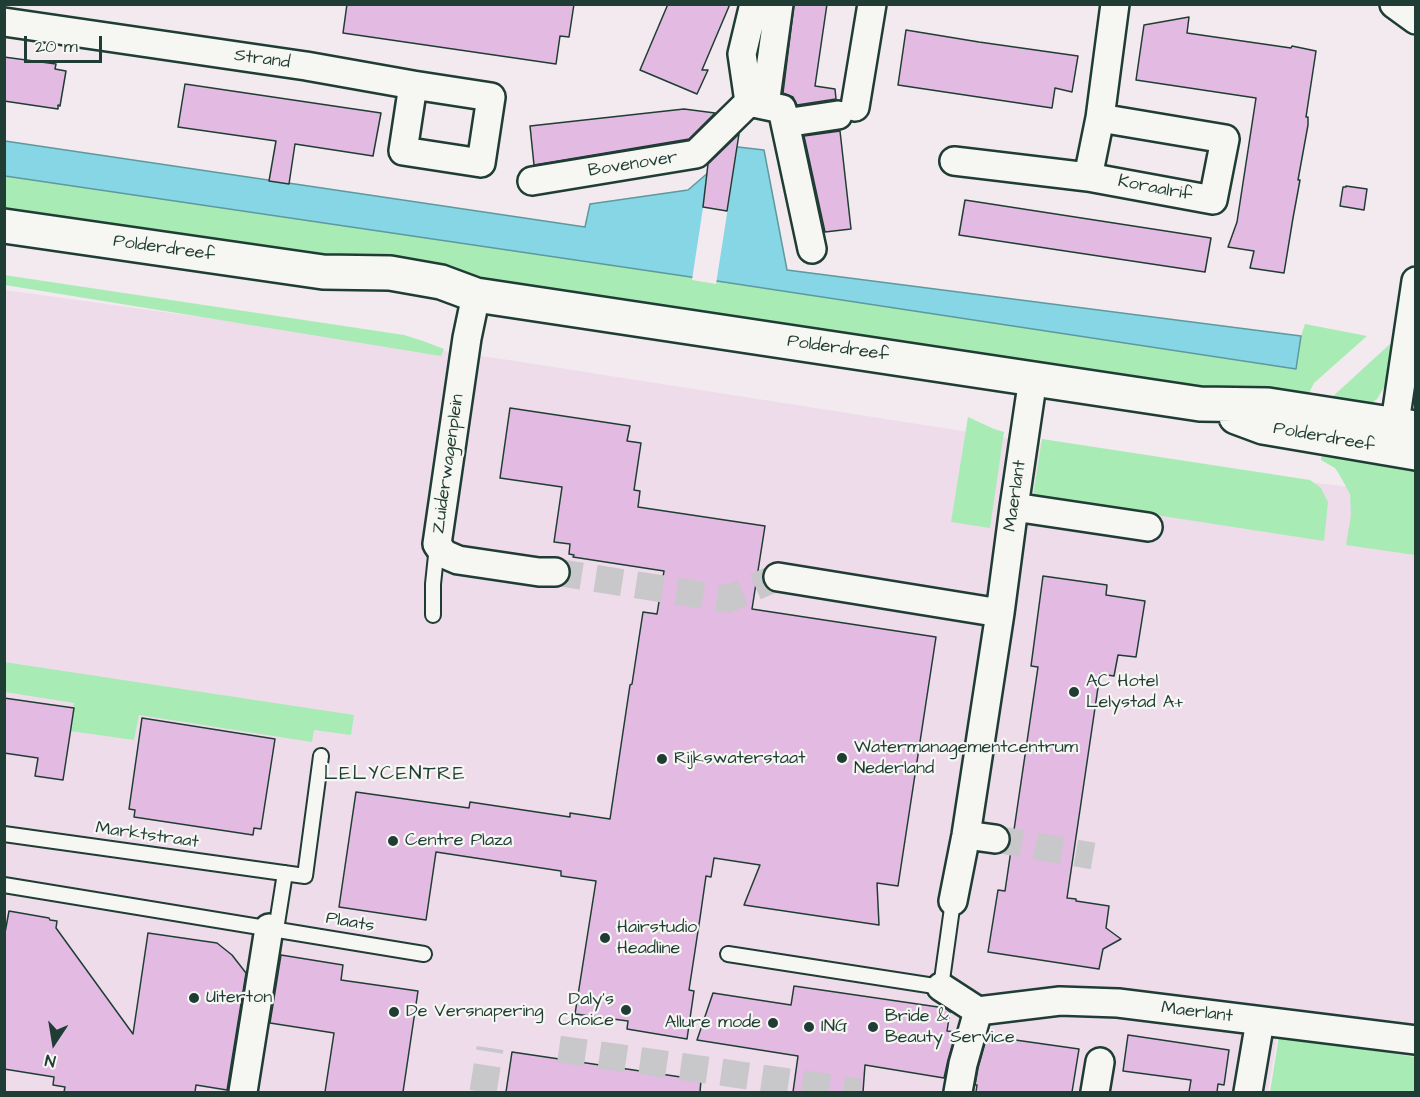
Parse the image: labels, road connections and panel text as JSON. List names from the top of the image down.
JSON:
{
  "streets": {
    "street": [
      "Strand",
      "Bovenover",
      "Koraalrif",
      "Polderdreef",
      "Zuiderwagenplein",
      "Maerlant"
    ],
    "lane": ["Marktstraat", "Plaats"]
  },
  "crossings": [
    ["Polderdreef", "Zuiderwagenplein"],
    ["Polderdreef", "Maerlant"]
  ],
  "districts": ["LELYCENTRE"],
  "places": [
    "AC Hotel Lelystad A+",
    "Watermanagementcentrum Nederland",
    "Rijkswaterstaat",
    "Centre Plaza",
    "Hairstudio Headline",
    "Uiterton",
    "Daly's Choice",
    "De Versnapering",
    "Allure mode",
    "ING",
    "Bride & Beauty Service"
  ],
  "scale_bar": "20 m",
  "north": "bottom"
}
